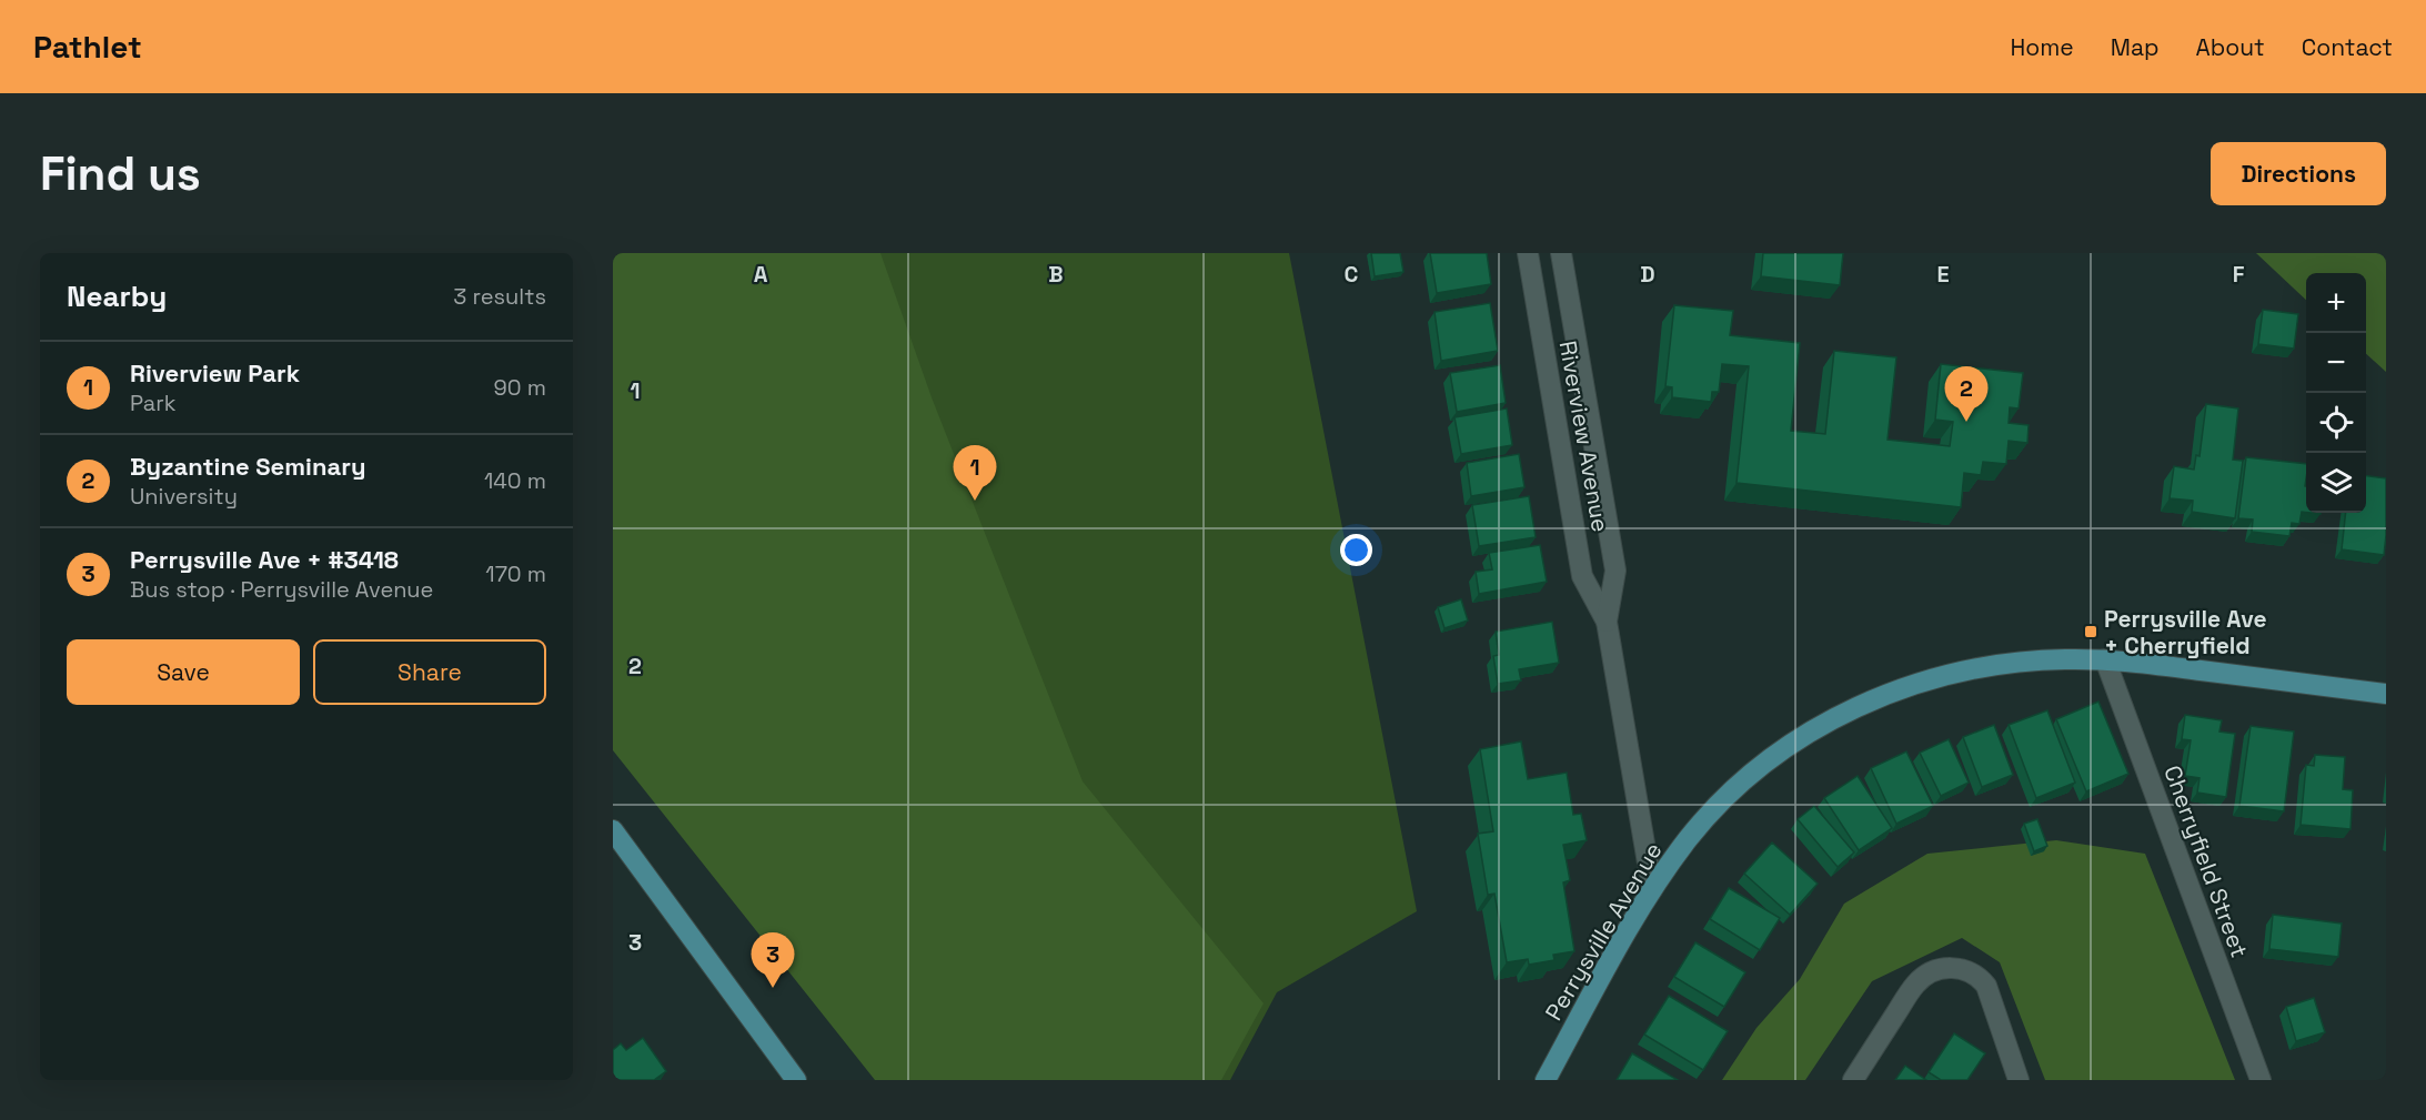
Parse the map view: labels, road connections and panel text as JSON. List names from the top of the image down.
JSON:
{
  "streets": {
    "main road": ["Perrysville Avenue"],
    "street": ["Riverview Avenue", "Cherryfield Street"]
  },
  "crossings": [
    ["Riverview Avenue", "Perrysville Avenue"],
    ["Cherryfield Street", "Perrysville Avenue"]
  ],
  "places": {
    "transit": ["Perrysville Ave + Cherryfield"]
  },
  "page": {
    "header": "Pathlet",
    "nav": [
      "Home",
      "Map",
      "About",
      "Contact"
    ],
    "buttons": [
      "Directions",
      ["Save", "Share"]
    ],
    "title": "Find us",
    "heading": ["Nearby", "3 results"],
    "map_buttons": ["+", "−"],
    "list": [
      {
        "mark": "1",
        "name": "Riverview Park",
        "note": "Park",
        "value": "90 m"
      },
      {
        "mark": "2",
        "name": "Byzantine Seminary",
        "note": "University",
        "value": "140 m"
      },
      {
        "mark": "3",
        "name": "Perrysville Ave + #3418",
        "note": "Bus stop · Perrysville Avenue",
        "value": "170 m"
      }
    ],
    "pins": ["2", "1", "3"]
  },
  "grid": {
    "columns": [
      "A",
      "B",
      "C",
      "D",
      "E",
      "F"
    ],
    "rows": ["1", "2", "3"]
  }
}
